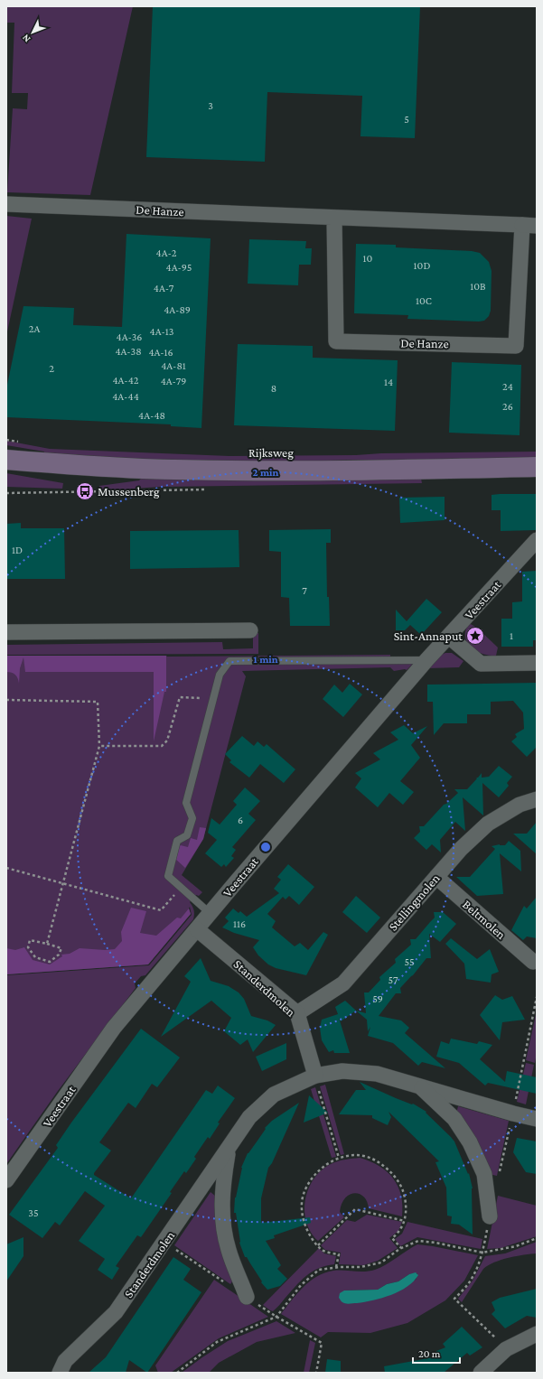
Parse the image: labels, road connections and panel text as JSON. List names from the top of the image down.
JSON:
{
  "streets": {
    "main road": ["Rijksweg"],
    "street": [
      "De Hanze",
      "Veestraat",
      "Stellingmolen",
      "Beltmolen",
      "Standerdmolen"
    ]
  },
  "crossings": [
    ["Veestraat", "Standerdmolen"],
    ["Stellingmolen", "Beltmolen"],
    ["Stellingmolen", "Standerdmolen"]
  ],
  "places": {
    "bus stop": ["Mussenberg"],
    "place": ["Sint-Annaput"]
  },
  "house_numbers": [
    "3",
    "5",
    "4A-2",
    "10",
    "10D",
    "4A-95",
    "10B",
    "4A-7",
    "10C",
    "4A-89",
    "2A",
    "4A-13",
    "4A-36",
    "4A-38",
    "4A-16",
    "4A-81",
    "2",
    "4A-42",
    "4A-79",
    "14",
    "24",
    "8",
    "4A-44",
    "26",
    "4A-48",
    "1D",
    "7",
    "1",
    "6",
    "116",
    "55",
    "57",
    "59",
    "35"
  ],
  "scale_bar": "20 m",
  "north": "bottom left",
  "rings": ["2 min", "1 min"]
}
